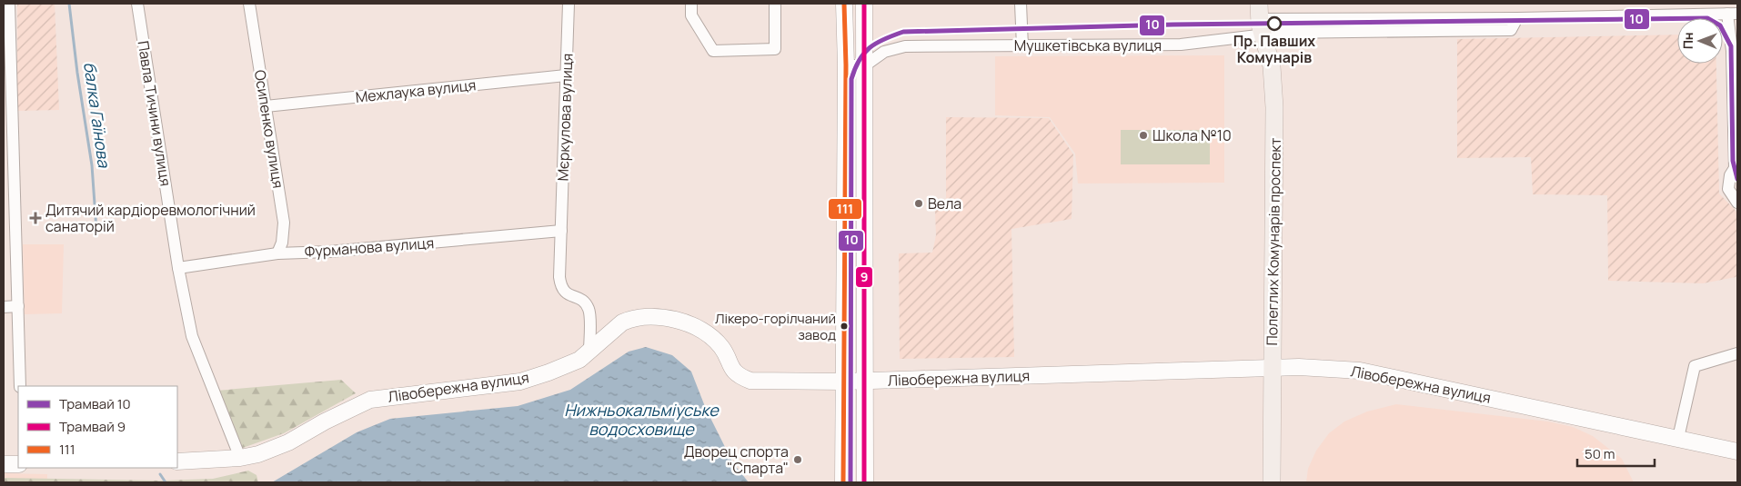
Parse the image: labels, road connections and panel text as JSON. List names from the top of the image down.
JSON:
{
  "streets": {
    "main road": ["Полеглих Комунарів проспект"],
    "street": [
      "Мушкетівська вулиця",
      "Межлаука вулиця",
      "Павла Тичини вулиця",
      "Мєркулова вулиця",
      "Осипенко вулиця",
      "Фурманова вулиця",
      "Лівобережна вулиця"
    ]
  },
  "crossings": [
    ["Мушкетівська вулиця", "Полеглих Комунарів проспект"],
    ["Межлаука вулиця", "Мєркулова вулиця"],
    ["Межлаука вулиця", "Осипенко вулиця"],
    ["Павла Тичини вулиця", "Фурманова вулиця"],
    ["Павла Тичини вулиця", "Лівобережна вулиця"],
    ["Мєркулова вулиця", "Фурманова вулиця"],
    ["Мєркулова вулиця", "Лівобережна вулиця"],
    ["Осипенко вулиця", "Фурманова вулиця"],
    ["Полеглих Комунарів проспект", "Лівобережна вулиця"]
  ],
  "water": ["балка Гаїнова", "Нижньокальміуське водосховище"],
  "places": {
    "other": [
      "Пр. Павших Комунарiв",
      "Школа №10",
      "Вела",
      "Лікеро-горілчаний завод",
      "Дворец спорта \"Спарта\""
    ],
    "health": ["Дитячий кардіоревмологічний санаторій"]
  },
  "lines": ["tram line 9", "transit line 111", "tram line 10"],
  "legend": ["Трамвай 10", "Трамвай 9", "111"],
  "scale_bar": "50 m",
  "north": "left"
}
